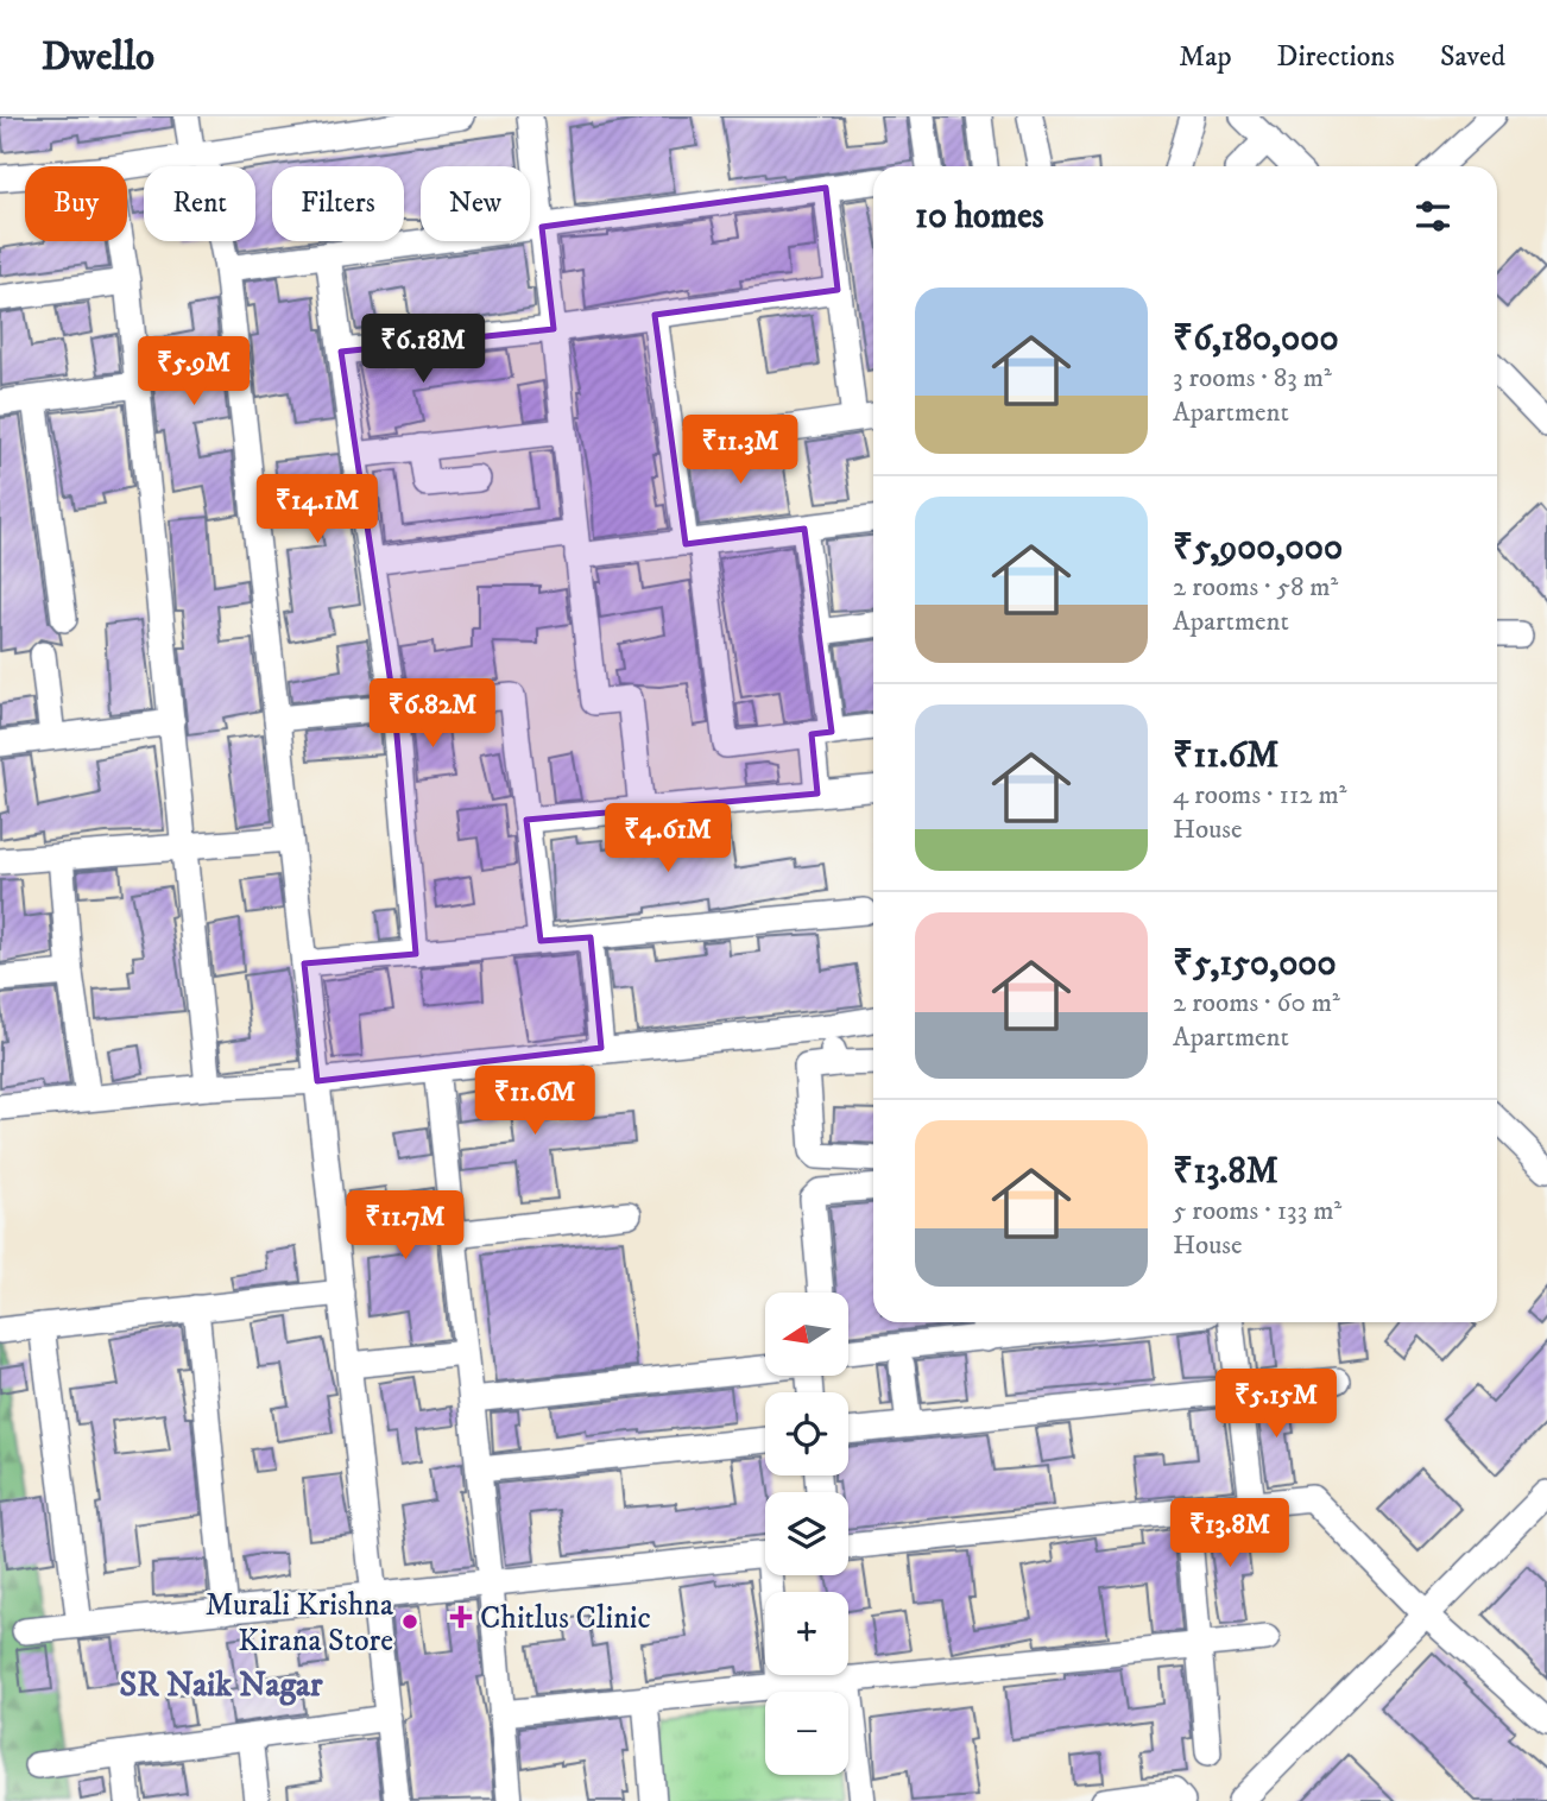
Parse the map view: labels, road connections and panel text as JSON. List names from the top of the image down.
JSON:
{
  "districts": ["SR Naik Nagar"],
  "places": {
    "health": ["Chitlus Clinic"],
    "other": ["Murali Krishna Kirana Store"]
  },
  "north": "left",
  "page": {
    "header": "Dwello",
    "nav": ["Map", "Directions", "Saved"],
    "chip": [
      "Buy",
      "Rent",
      "Filters",
      "New"
    ],
    "heading": "10 homes",
    "list": [
      {
        "name": "₹6,180,000",
        "note": "3 rooms · 83 m² · Apartment"
      },
      {
        "name": "₹5,900,000",
        "note": "2 rooms · 58 m² · Apartment"
      },
      {
        "name": "₹11.6M",
        "note": "4 rooms · 112 m² · House"
      },
      {
        "name": "₹5,150,000",
        "note": "2 rooms · 60 m² · Apartment"
      },
      {
        "name": "₹13.8M",
        "note": "5 rooms · 133 m² · House"
      }
    ],
    "price": [
      "₹6.18M",
      "₹5.9M",
      "₹11.3M",
      "₹14.1M",
      "₹6.82M",
      "₹4.61M",
      "₹11.6M",
      "₹11.7M",
      "₹5.15M",
      "₹13.8M"
    ],
    "map_buttons": ["+", "−"]
  }
}
